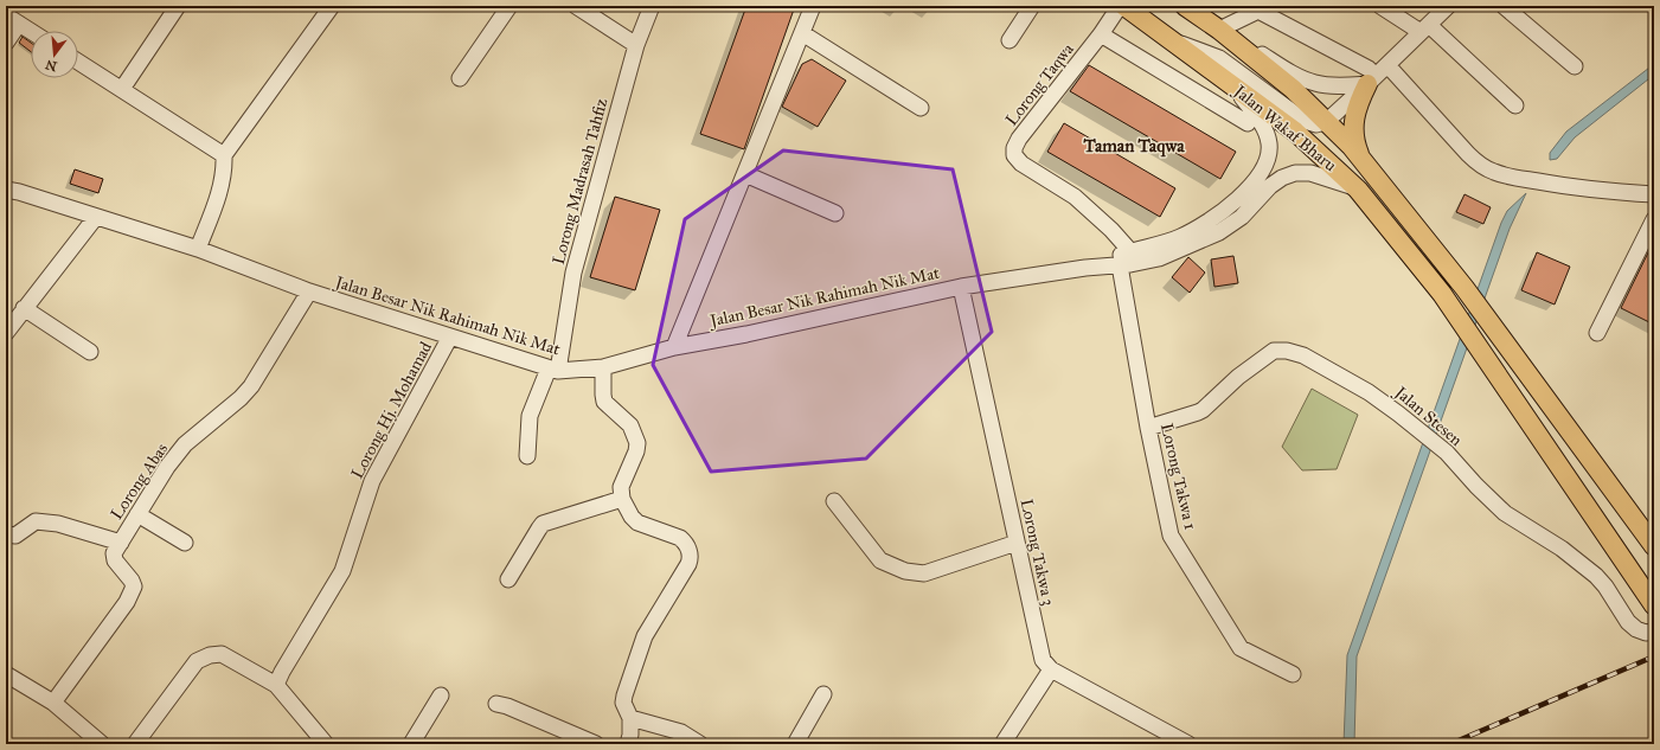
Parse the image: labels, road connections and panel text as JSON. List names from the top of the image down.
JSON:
{
  "streets": {
    "main road": ["Jalan Wakaf Bharu"],
    "street": [
      "Lorong Taqwa",
      "Lorong Madrasah Tahfiz",
      "Jalan Besar Nik Rahimah Nik Mat",
      "Lorong Hj. Mohamad",
      "Jalan Stesen",
      "Lorong Takwa 1",
      "Lorong Abas",
      "Lorong Takwa 3"
    ]
  },
  "crossings": [
    ["Lorong Taqwa", "Jalan Besar Nik Rahimah Nik Mat"],
    ["Jalan Wakaf Bharu", "Jalan Besar Nik Rahimah Nik Mat"],
    ["Lorong Madrasah Tahfiz", "Jalan Besar Nik Rahimah Nik Mat"],
    ["Jalan Besar Nik Rahimah Nik Mat", "Lorong Hj. Mohamad"],
    ["Jalan Besar Nik Rahimah Nik Mat", "Lorong Takwa 1"],
    ["Jalan Besar Nik Rahimah Nik Mat", "Lorong Abas"],
    ["Jalan Besar Nik Rahimah Nik Mat", "Lorong Takwa 3"],
    ["Jalan Stesen", "Lorong Takwa 1"]
  ],
  "districts": ["Taman Taqwa"],
  "north": "bottom"
}
